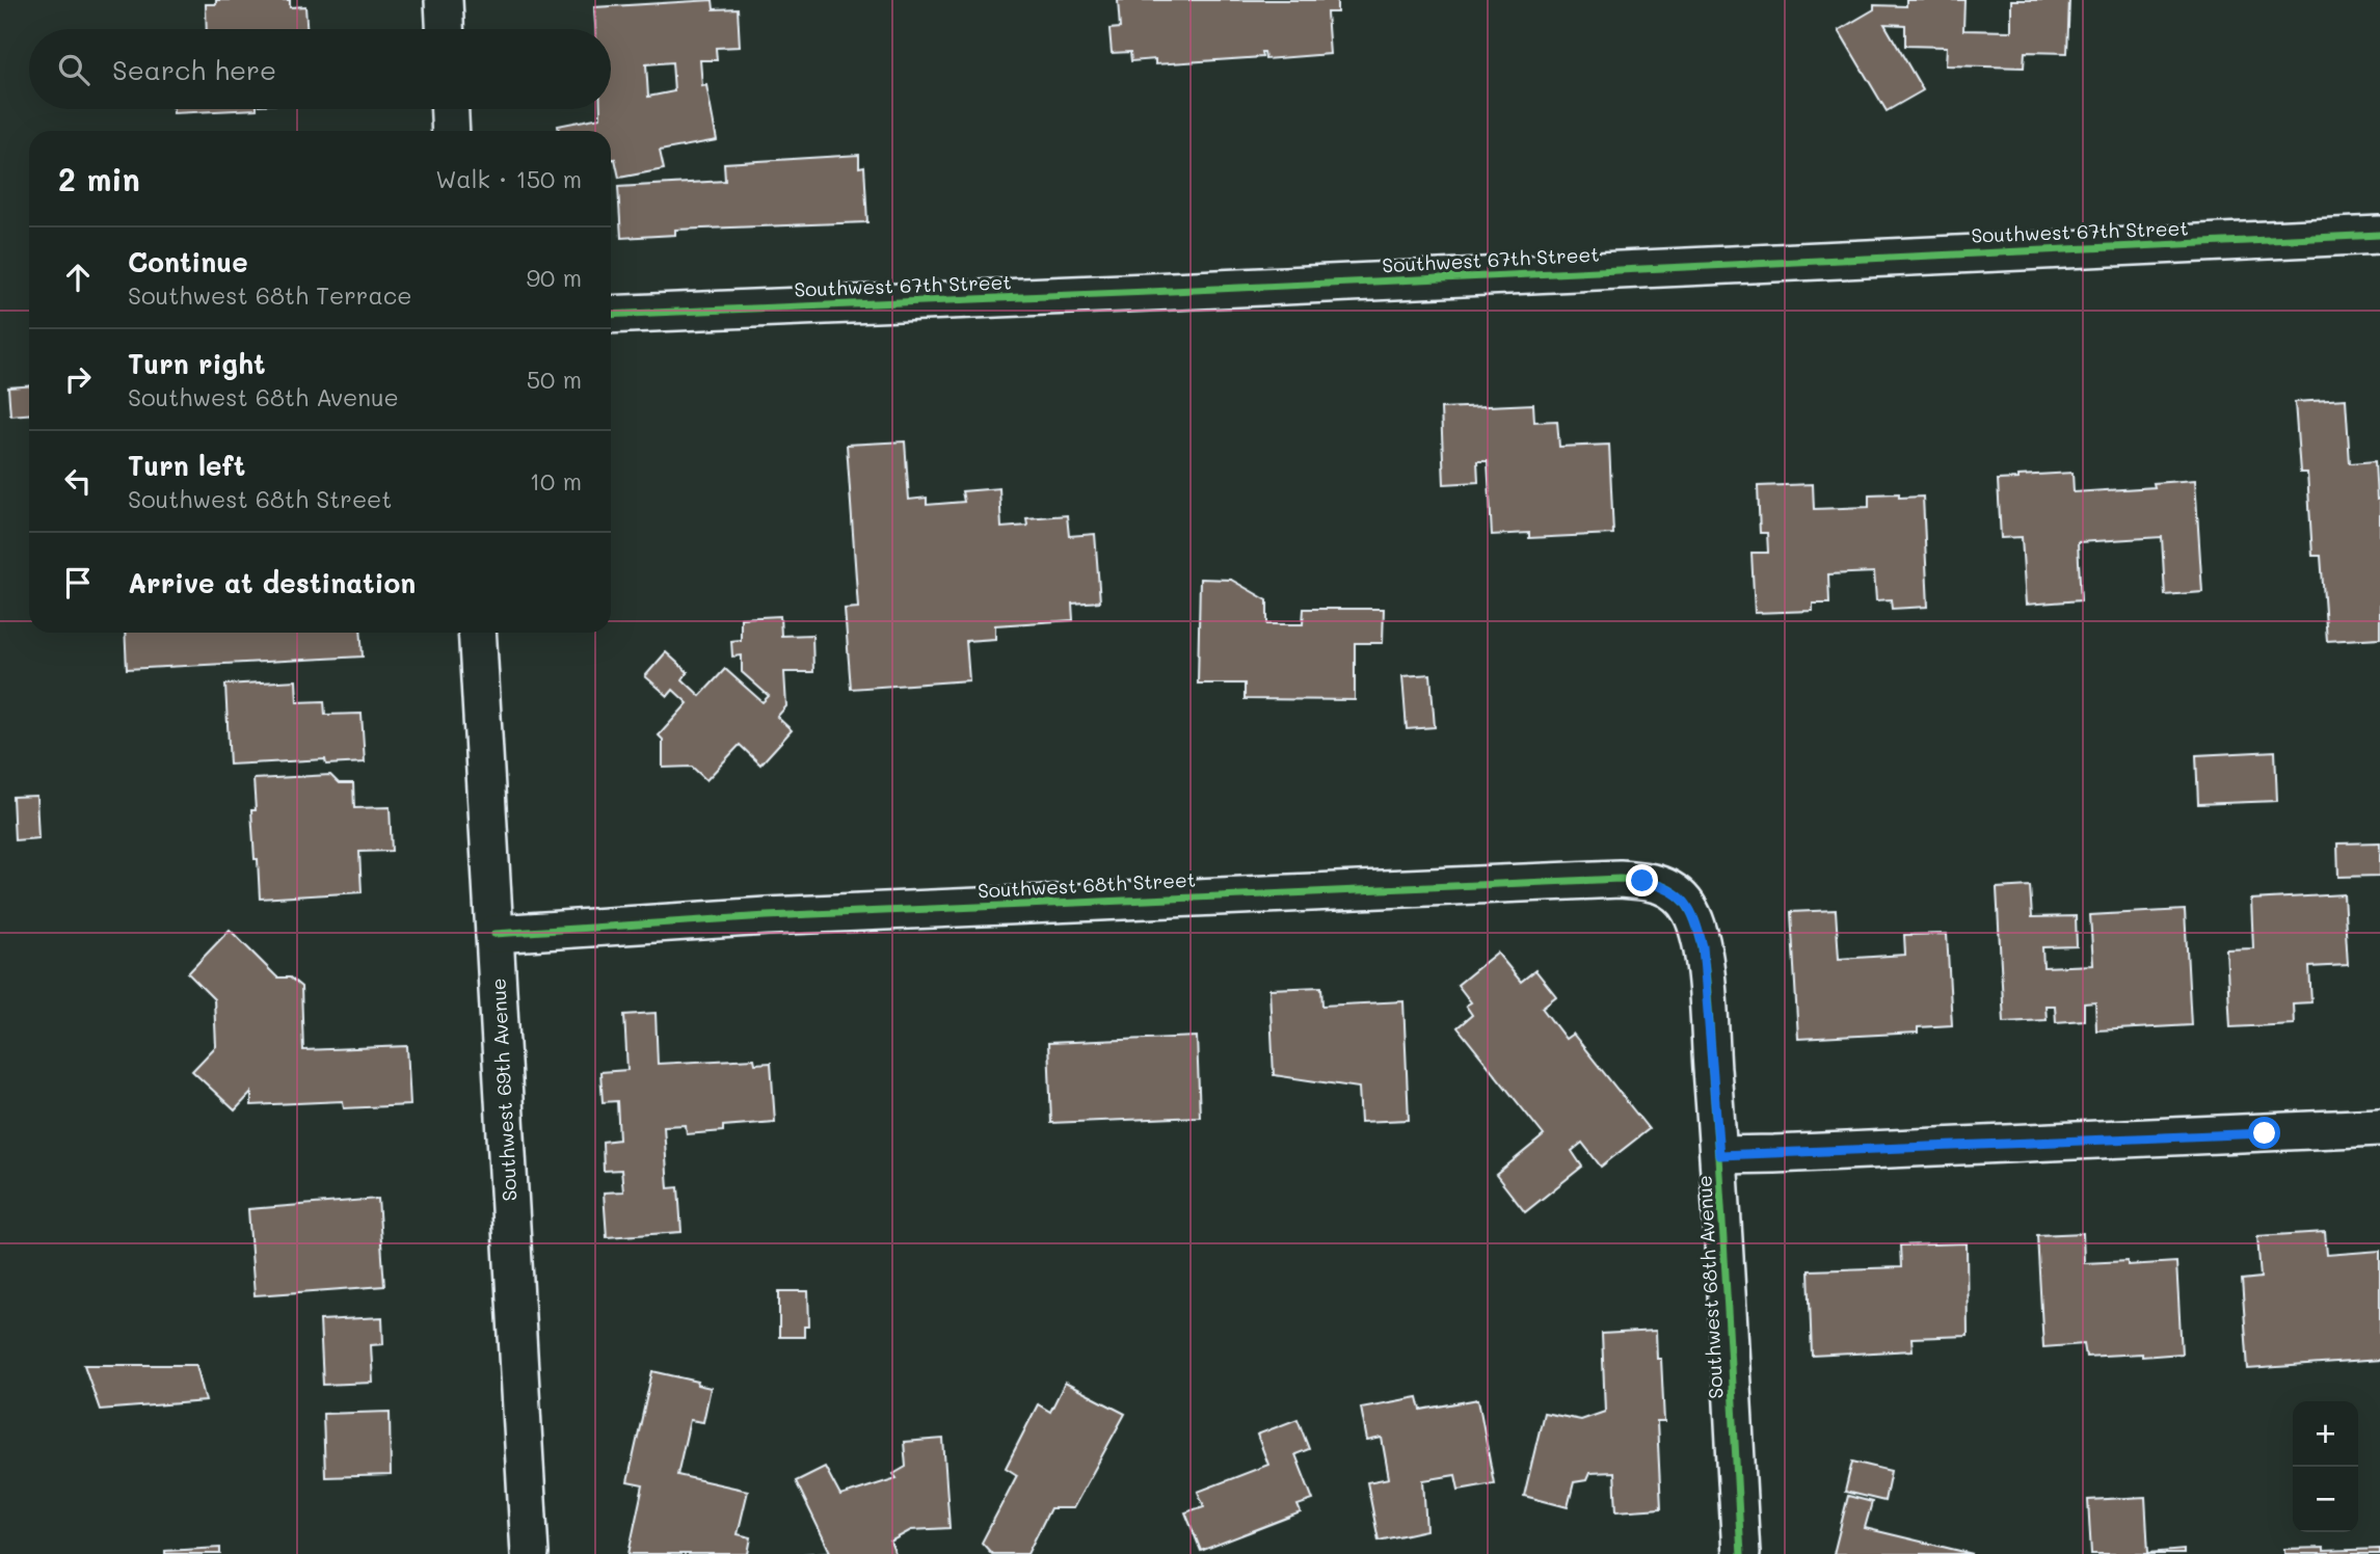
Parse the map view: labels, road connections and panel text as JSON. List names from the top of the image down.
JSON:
{
  "streets": {
    "street": [
      "Southwest 67th Street",
      "Southwest 68th Street",
      "Southwest 69th Avenue",
      "Southwest 68th Avenue"
    ]
  },
  "crossings": [
    ["Southwest 68th Street", "Southwest 69th Avenue"],
    ["Southwest 68th Street", "Southwest 68th Avenue"]
  ],
  "page": {
    "search": "Search here",
    "heading": ["2 min", "Walk · 150 m"],
    "list": [
      ["Continue", "Southwest 68th Terrace", "90 m"],
      ["Turn right", "Southwest 68th Avenue", "50 m"],
      ["Turn left", "Southwest 68th Street", "10 m"],
      "Arrive at destination"
    ],
    "map_buttons": ["+", "−"]
  }
}
